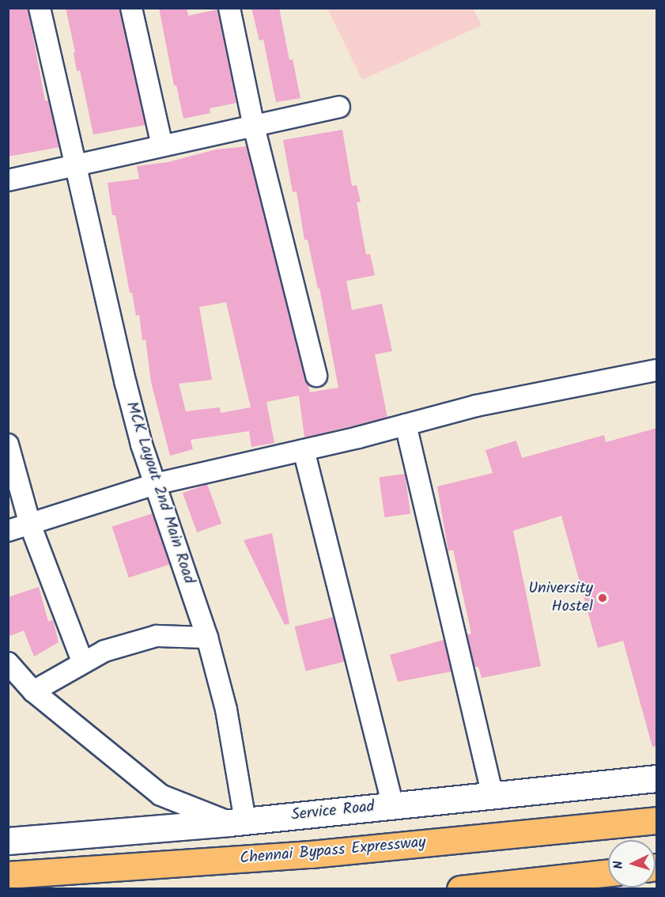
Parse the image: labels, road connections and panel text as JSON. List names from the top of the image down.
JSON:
{
  "streets": {
    "highway": ["Chennai Bypass Expressway"],
    "street": ["MCK Layout 2nd Main Road", "Service Road"]
  },
  "crossings": [
    ["MCK Layout 2nd Main Road", "Service Road"]
  ],
  "places": ["University Hostel"],
  "north": "left"
}
